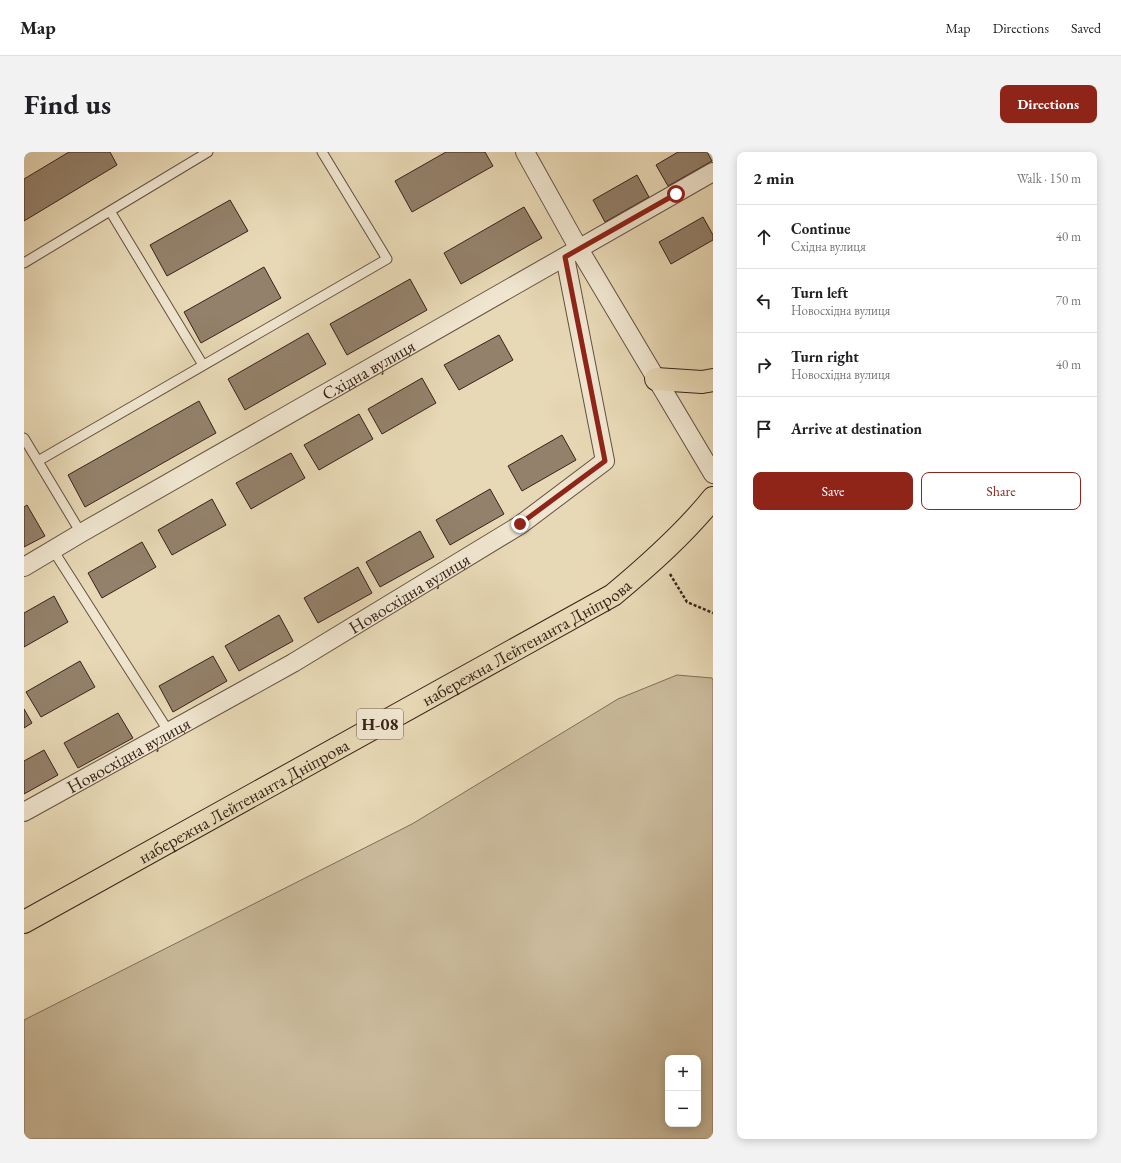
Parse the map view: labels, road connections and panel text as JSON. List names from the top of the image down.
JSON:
{
  "streets": {
    "main road": ["набережна Лейтенанта Дніпрова", "Н-08"],
    "street": ["Східна вулиця", "Новосхідна вулиця"]
  },
  "crossings": [
    ["Східна вулиця", "Новосхідна вулиця"]
  ],
  "page": {
    "header": "Map",
    "nav": ["Map", "Directions", "Saved"],
    "buttons": [
      "Directions",
      ["Save", "Share"]
    ],
    "title": "Find us",
    "heading": ["2 min", "Walk · 150 m"],
    "list": [
      ["Continue", "Східна вулиця", "40 m"],
      ["Turn left", "Новосхідна вулиця", "70 m"],
      ["Turn right", "Новосхідна вулиця", "40 m"],
      "Arrive at destination"
    ],
    "map_buttons": ["+", "−"]
  }
}
